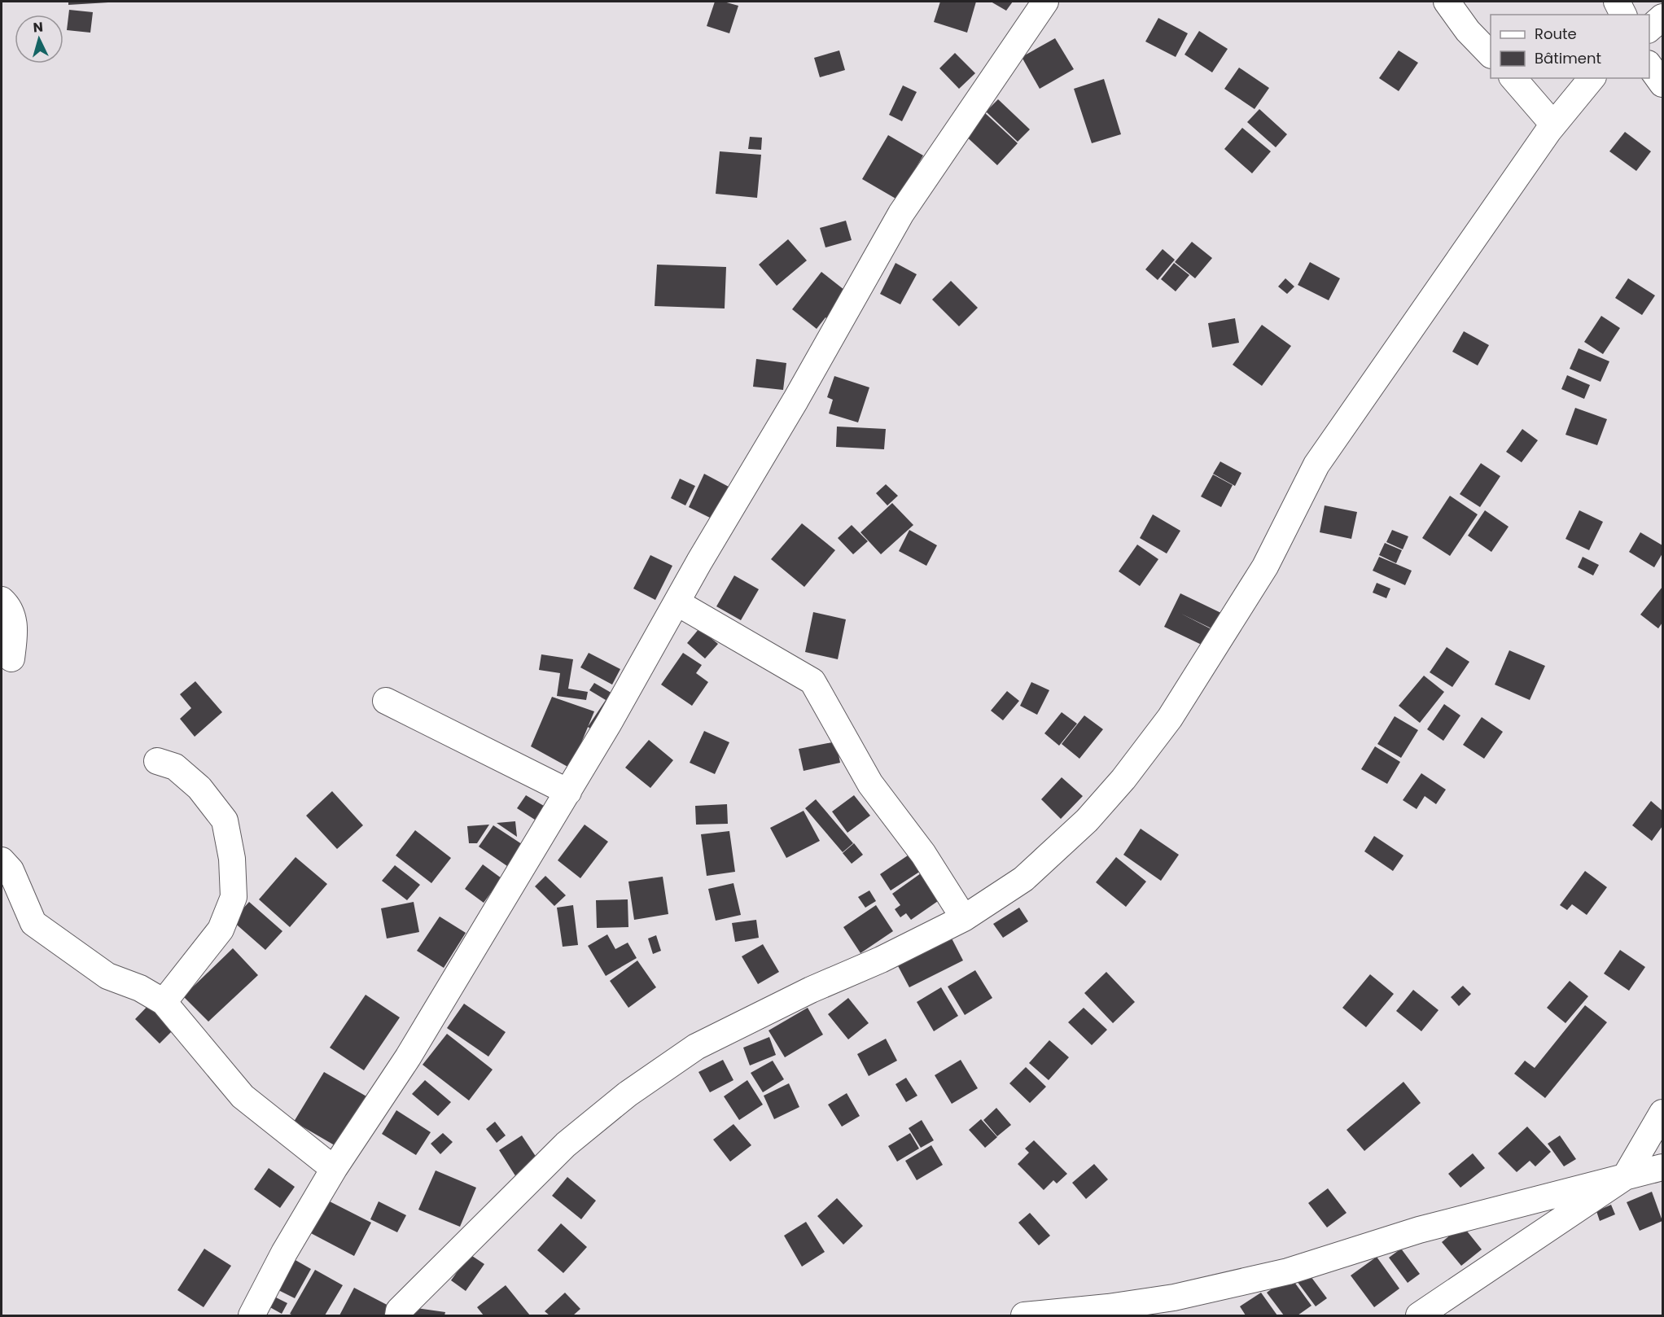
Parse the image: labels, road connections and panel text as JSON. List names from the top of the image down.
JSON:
{
  "legend": ["Route", "Bâtiment"],
  "north": "top"
}
